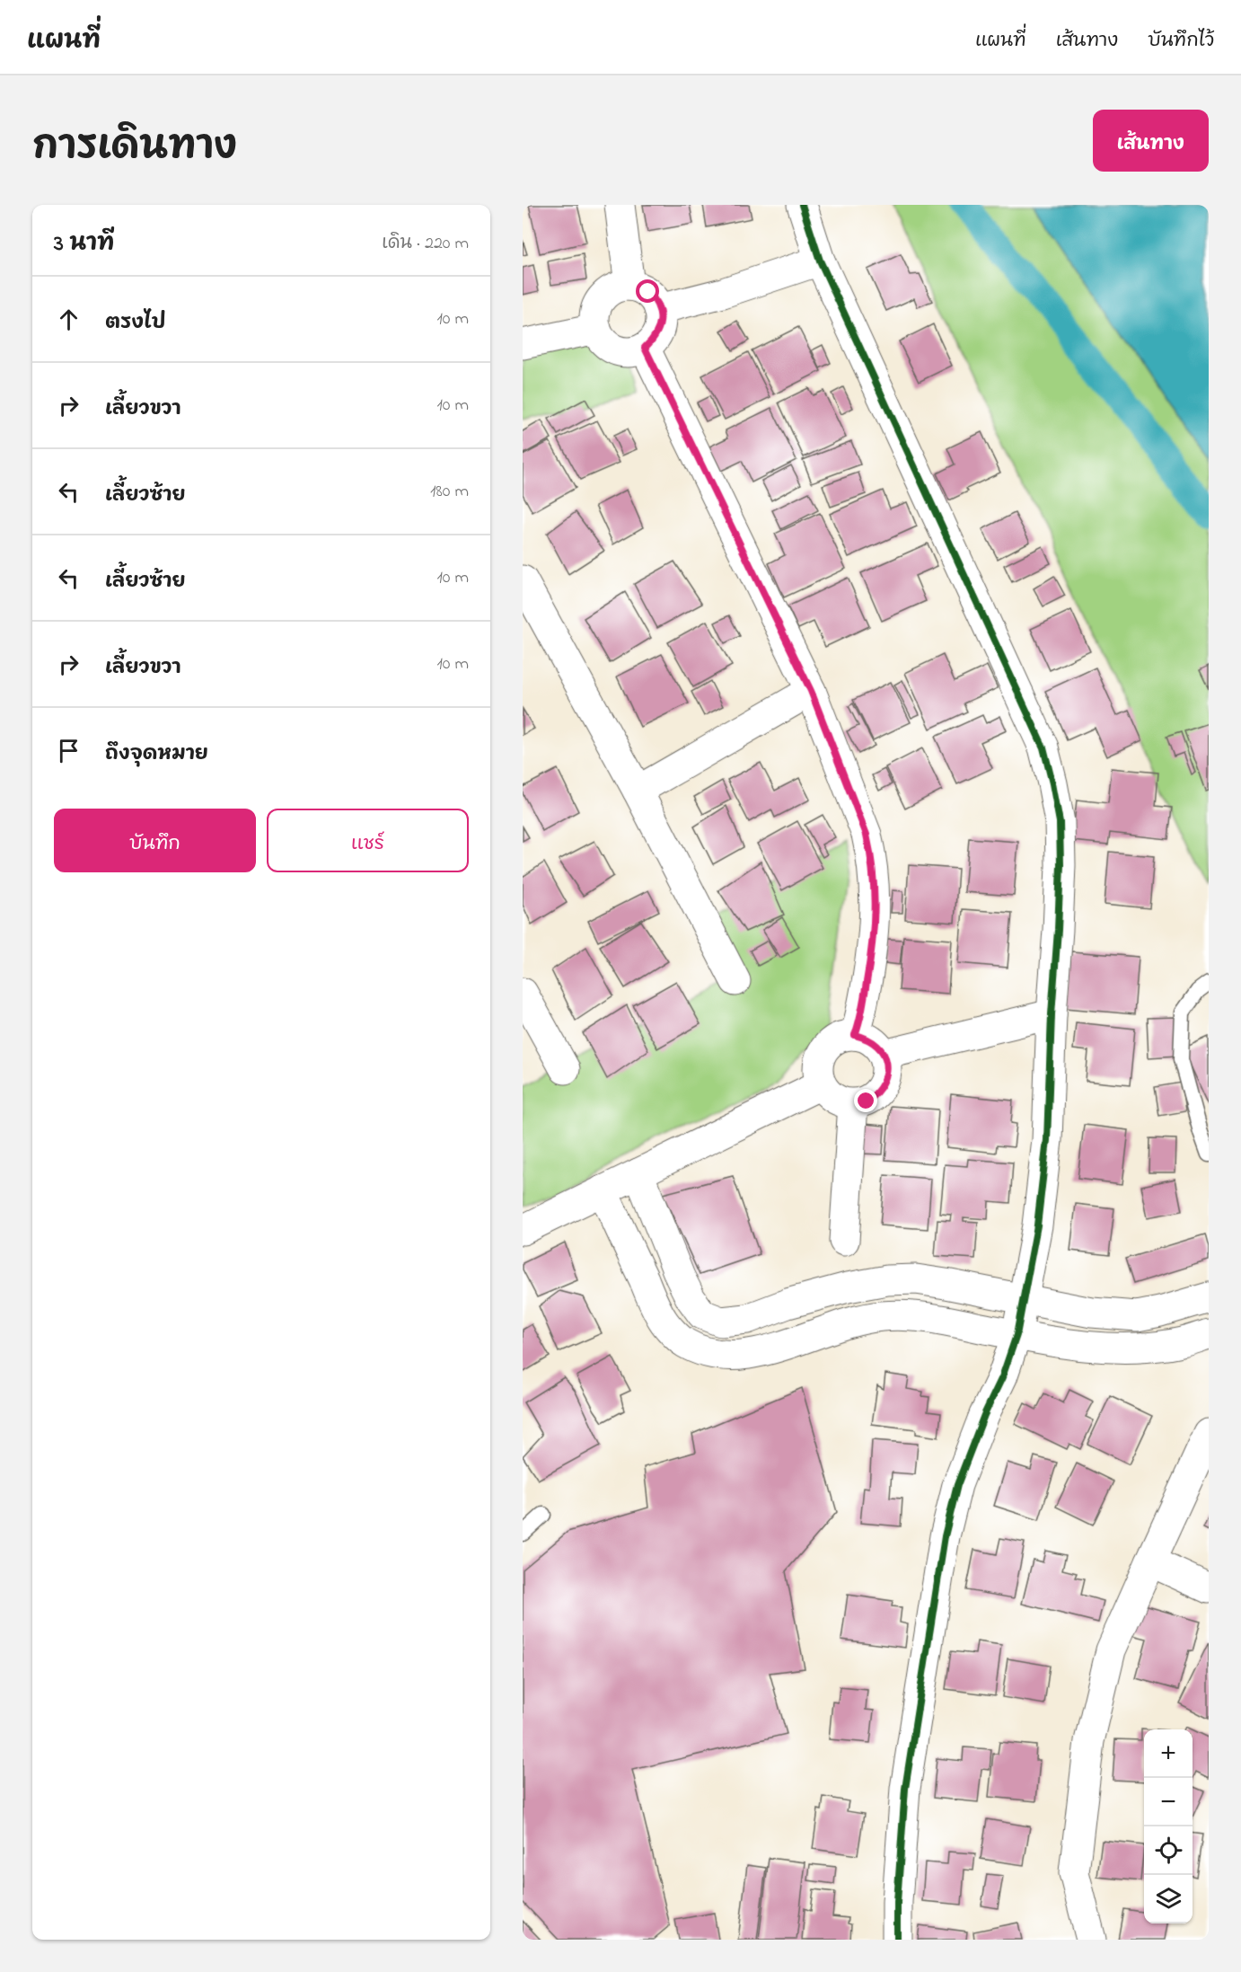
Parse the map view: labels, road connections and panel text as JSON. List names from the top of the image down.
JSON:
{
  "page": {
    "header": "แผนที่",
    "nav": ["แผนที่", "เส้นทาง", "บันทึกไว้"],
    "title": "การเดินทาง",
    "buttons": [
      "เส้นทาง",
      ["บันทึก", "แชร์"]
    ],
    "heading": ["3 นาที", "เดิน · 220 m"],
    "list": [
      ["ตรงไป", "10 m"],
      ["เลี้ยวขวา", "10 m"],
      ["เลี้ยวซ้าย", "180 m"],
      ["เลี้ยวซ้าย", "10 m"],
      ["เลี้ยวขวา", "10 m"],
      "ถึงจุดหมาย"
    ],
    "map_buttons": ["+", "−"]
  }
}
